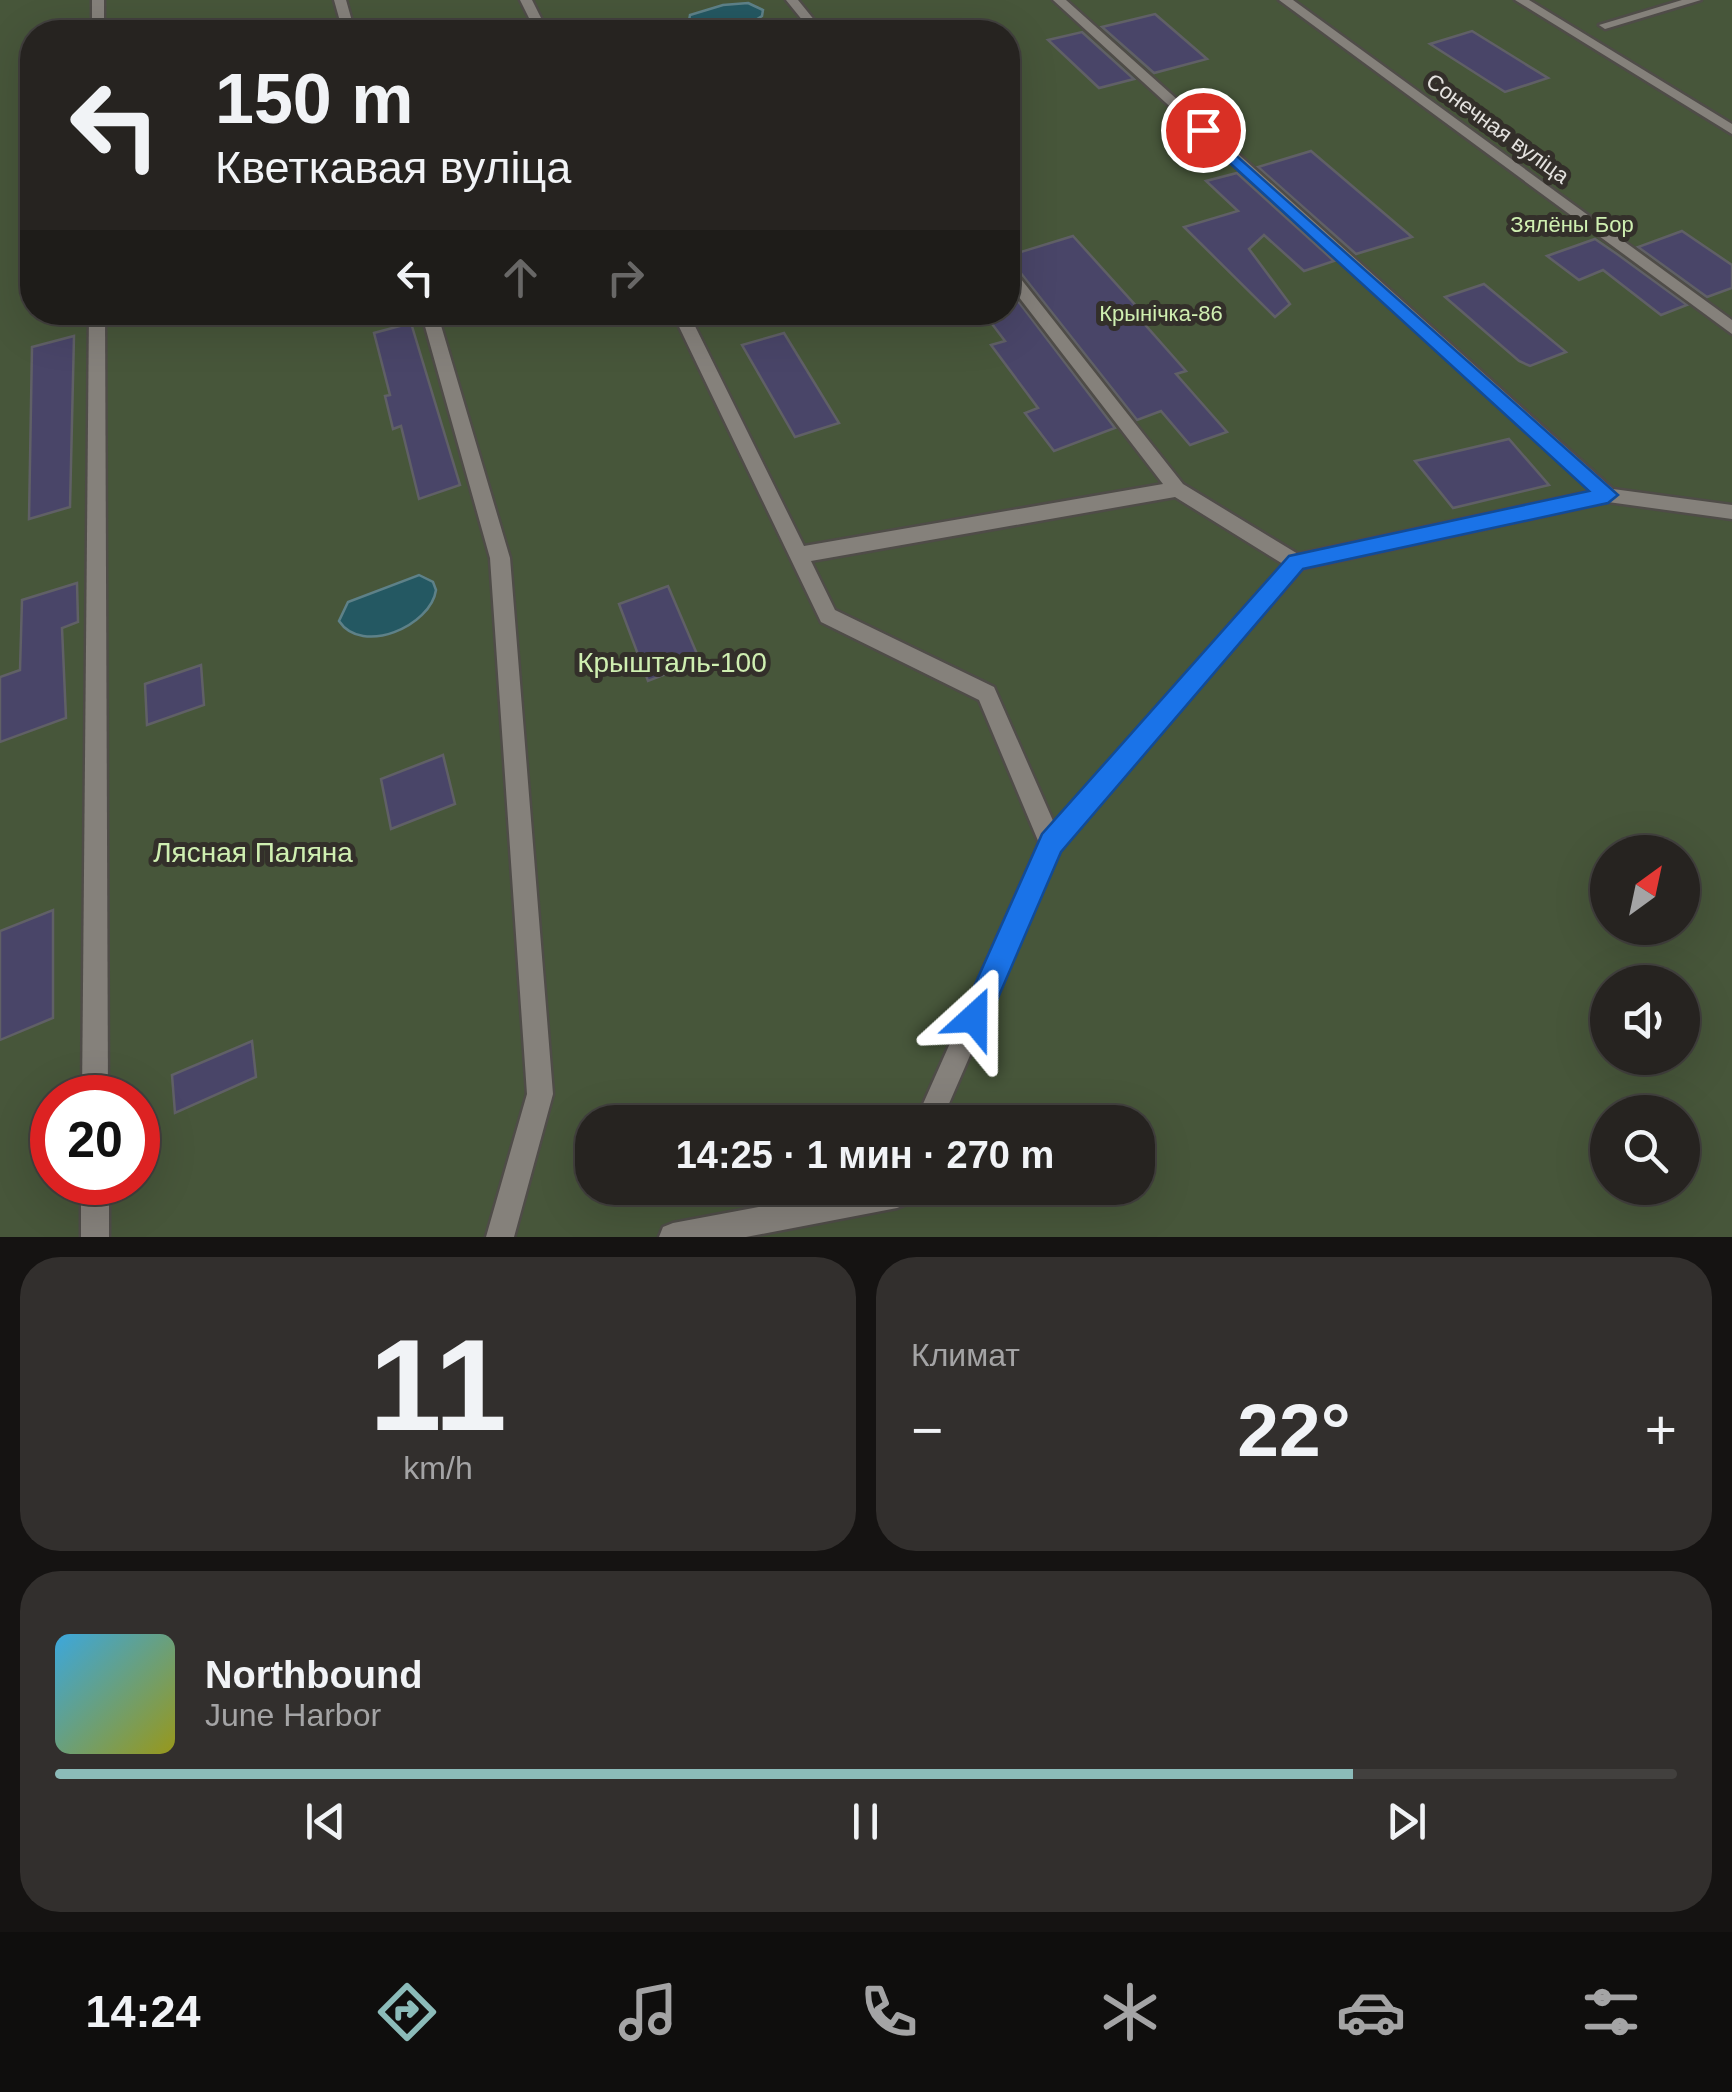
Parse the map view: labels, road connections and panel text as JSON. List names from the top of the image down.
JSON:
{
  "streets": {
    "lane": ["Сонечная вуліца"]
  },
  "parks": [
    "Зялёны Бор",
    "Крынічка-86",
    "Крышталь-100",
    "Лясная Паляна"
  ],
  "north": "top right",
  "page": {
    "turn": ["150 m", "Кветкавая вуліца"],
    "limit": "20",
    "trip": "14:25 · 1 мин · 270 m",
    "tile": [
      ["11", "km/h"],
      "Климат"
    ],
    "heat": ["−", "22°", "+"],
    "song": ["Northbound", "June Harbor"],
    "tabs": "14:24"
  }
}
